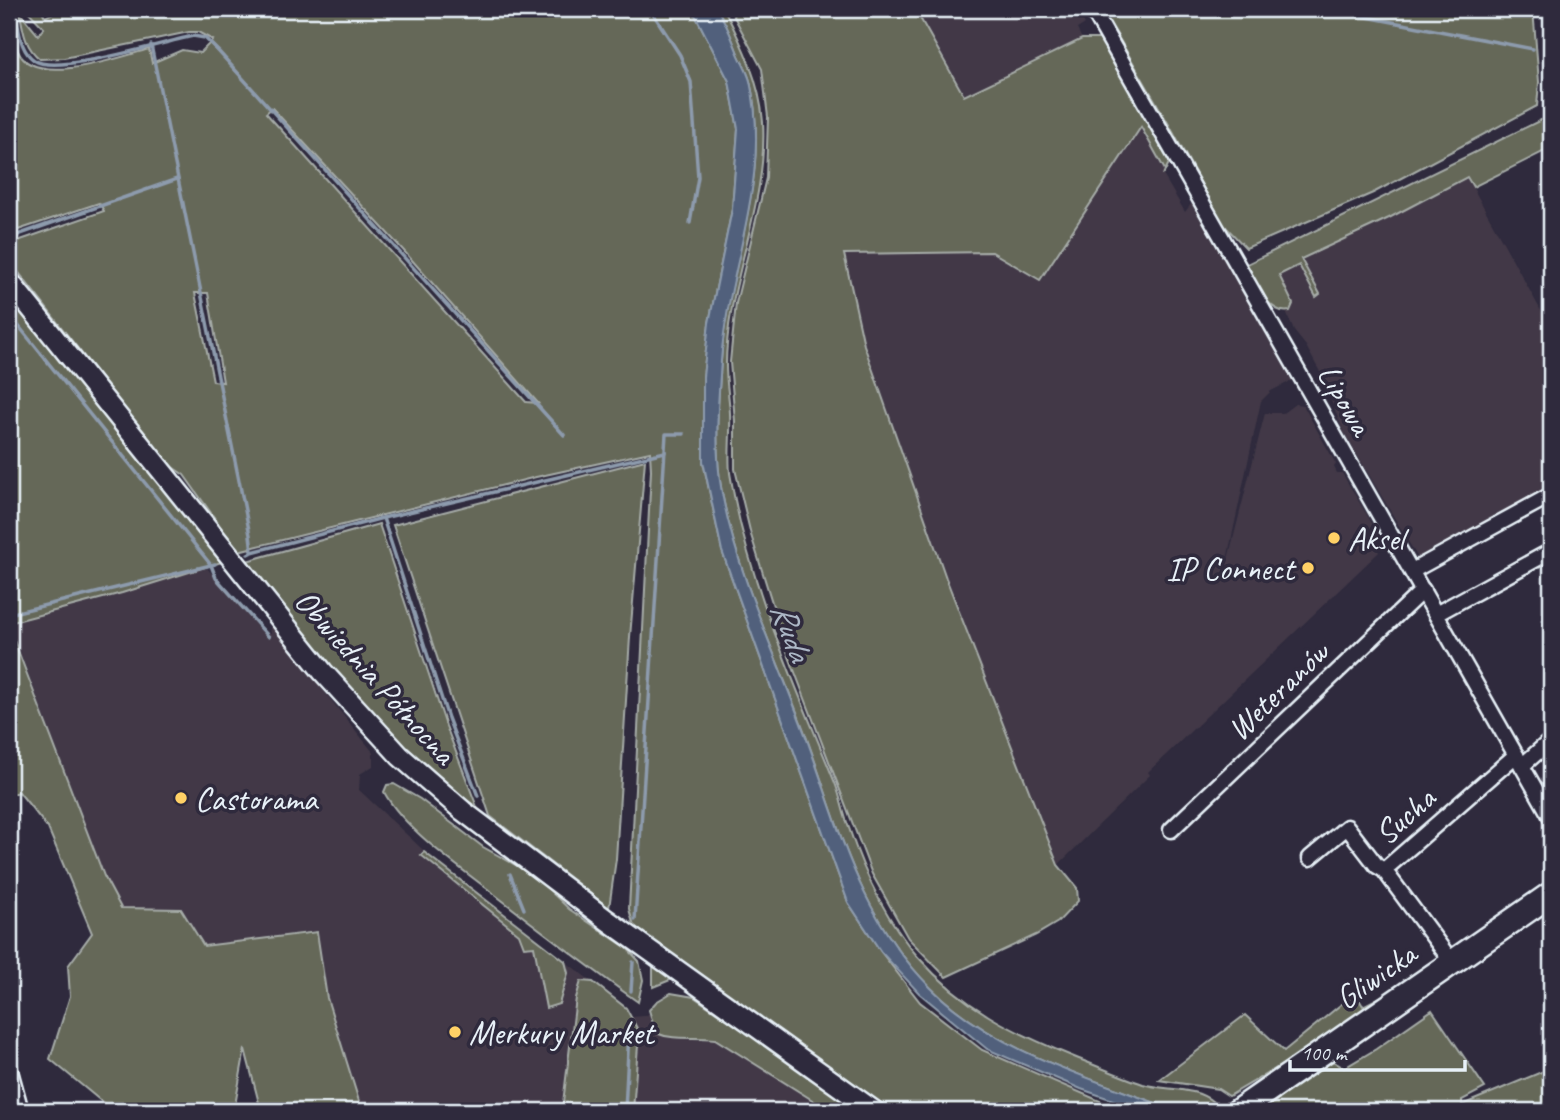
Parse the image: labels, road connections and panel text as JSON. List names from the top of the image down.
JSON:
{
  "streets": {
    "main road": ["Obwiednia Północna", "Gliwicka"],
    "street": ["Lipowa", "Weteranów", "Sucha"]
  },
  "crossings": [
    ["Lipowa", "Weteranów"],
    ["Lipowa", "Sucha"],
    ["Sucha", "Gliwicka"]
  ],
  "water": ["Ruda"],
  "places": [
    "Aksel",
    "IP Connect",
    "Castorama",
    "Merkury Market"
  ],
  "scale_bar": "100 m"
}
